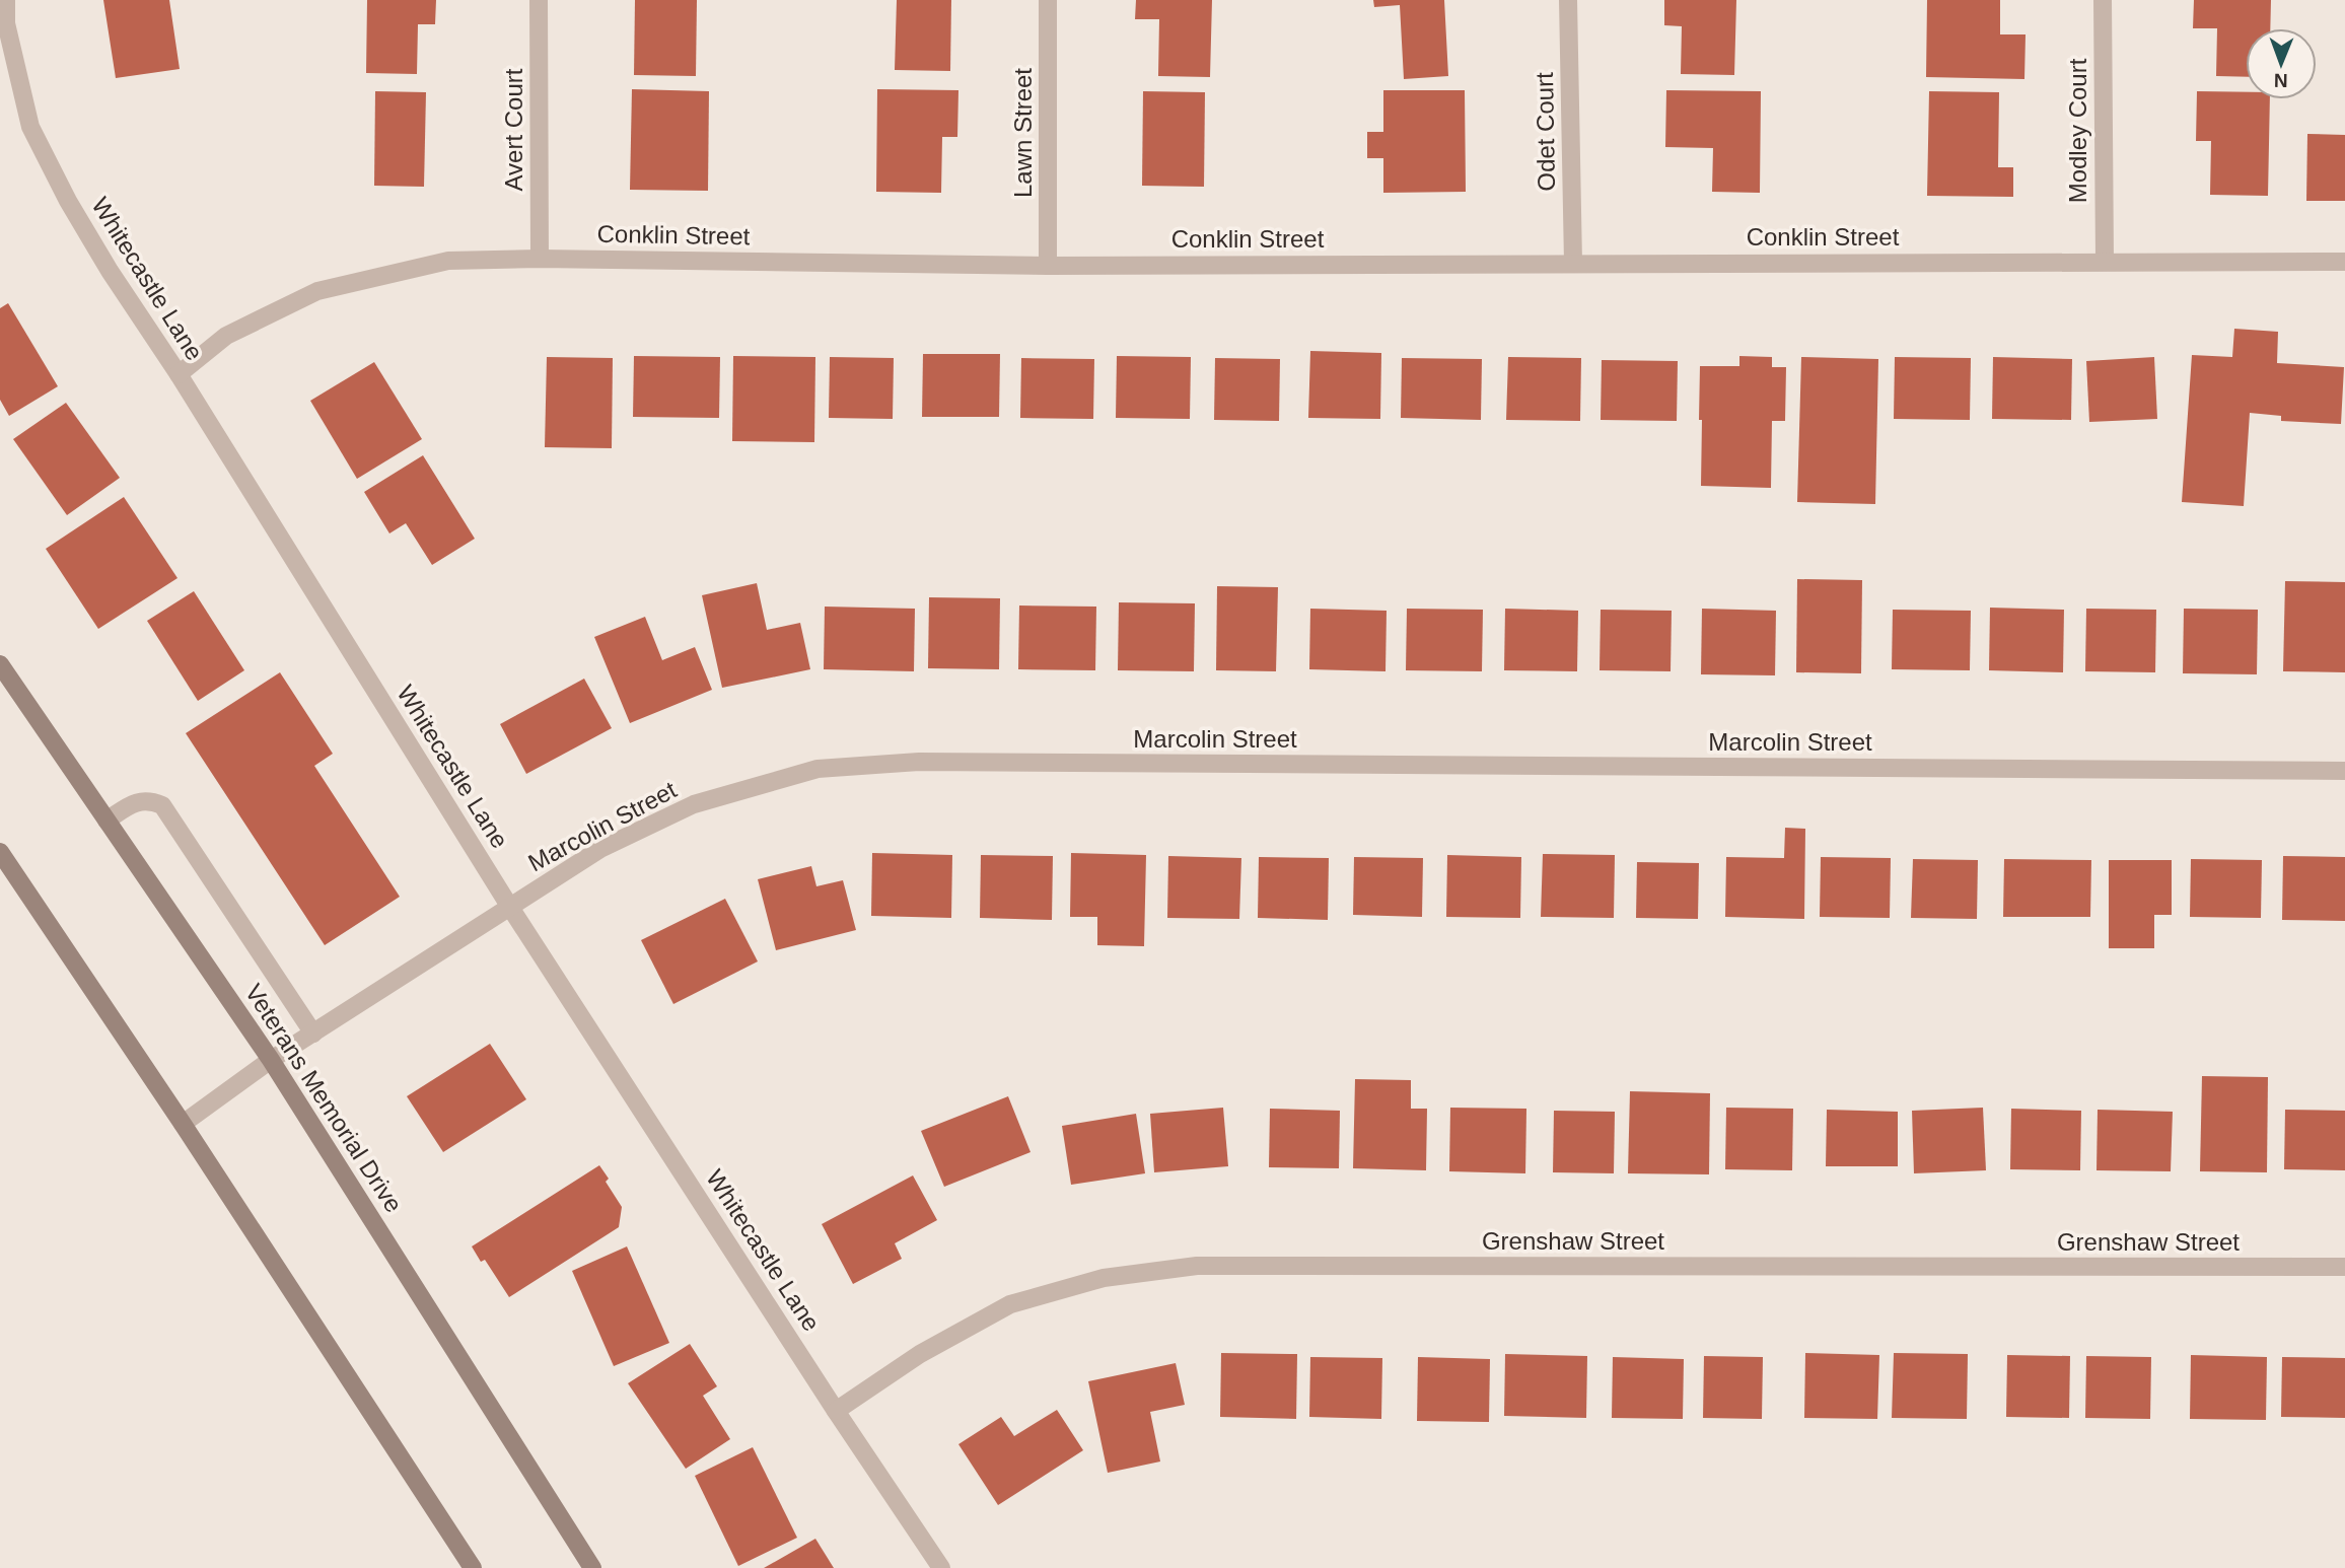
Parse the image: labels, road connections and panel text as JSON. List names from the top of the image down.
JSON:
{
  "streets": {
    "main road": ["Veterans Memorial Drive"],
    "street": [
      "Avert Court",
      "Modley Court",
      "Odet Court",
      "Lawn Street",
      "Conklin Street",
      "Whitecastle Lane",
      "Marcolin Street",
      "Grenshaw Street"
    ]
  },
  "crossings": [
    ["Avert Court", "Conklin Street"],
    ["Modley Court", "Conklin Street"],
    ["Odet Court", "Conklin Street"],
    ["Lawn Street", "Conklin Street"],
    ["Conklin Street", "Whitecastle Lane"],
    ["Whitecastle Lane", "Marcolin Street"],
    ["Whitecastle Lane", "Grenshaw Street"],
    ["Marcolin Street", "Veterans Memorial Drive"]
  ],
  "north": "bottom"
}
